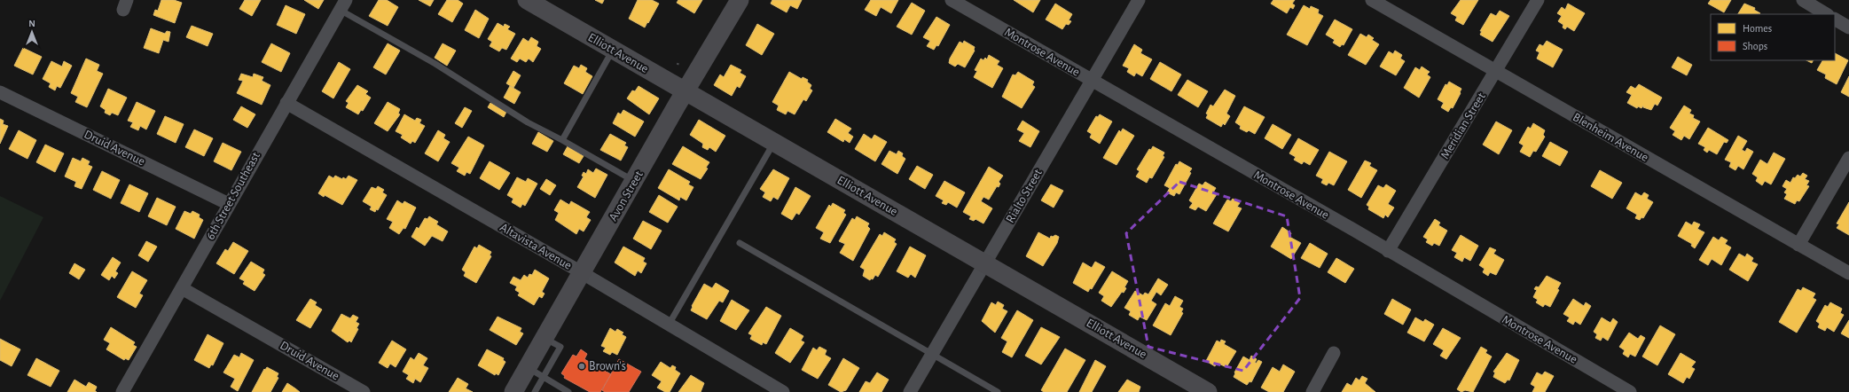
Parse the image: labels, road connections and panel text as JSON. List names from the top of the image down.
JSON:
{
  "streets": {
    "street": [
      "Montrose Avenue",
      "Elliott Avenue",
      "Meridian Street",
      "Blenheim Avenue",
      "Druid Avenue",
      "6th Street Southeast",
      "Avon Street",
      "Rialto Street",
      "Altavista Avenue"
    ]
  },
  "crossings": [
    ["Montrose Avenue", "Meridian Street"],
    ["Montrose Avenue", "Rialto Street"],
    ["Elliott Avenue", "Avon Street"],
    ["Elliott Avenue", "Rialto Street"],
    ["Meridian Street", "Blenheim Avenue"],
    ["Druid Avenue", "6th Street Southeast"],
    ["6th Street Southeast", "Altavista Avenue"],
    ["Avon Street", "Altavista Avenue"]
  ],
  "places": ["Brown's"],
  "legend": ["Homes", "Shops"],
  "north": "top"
}
